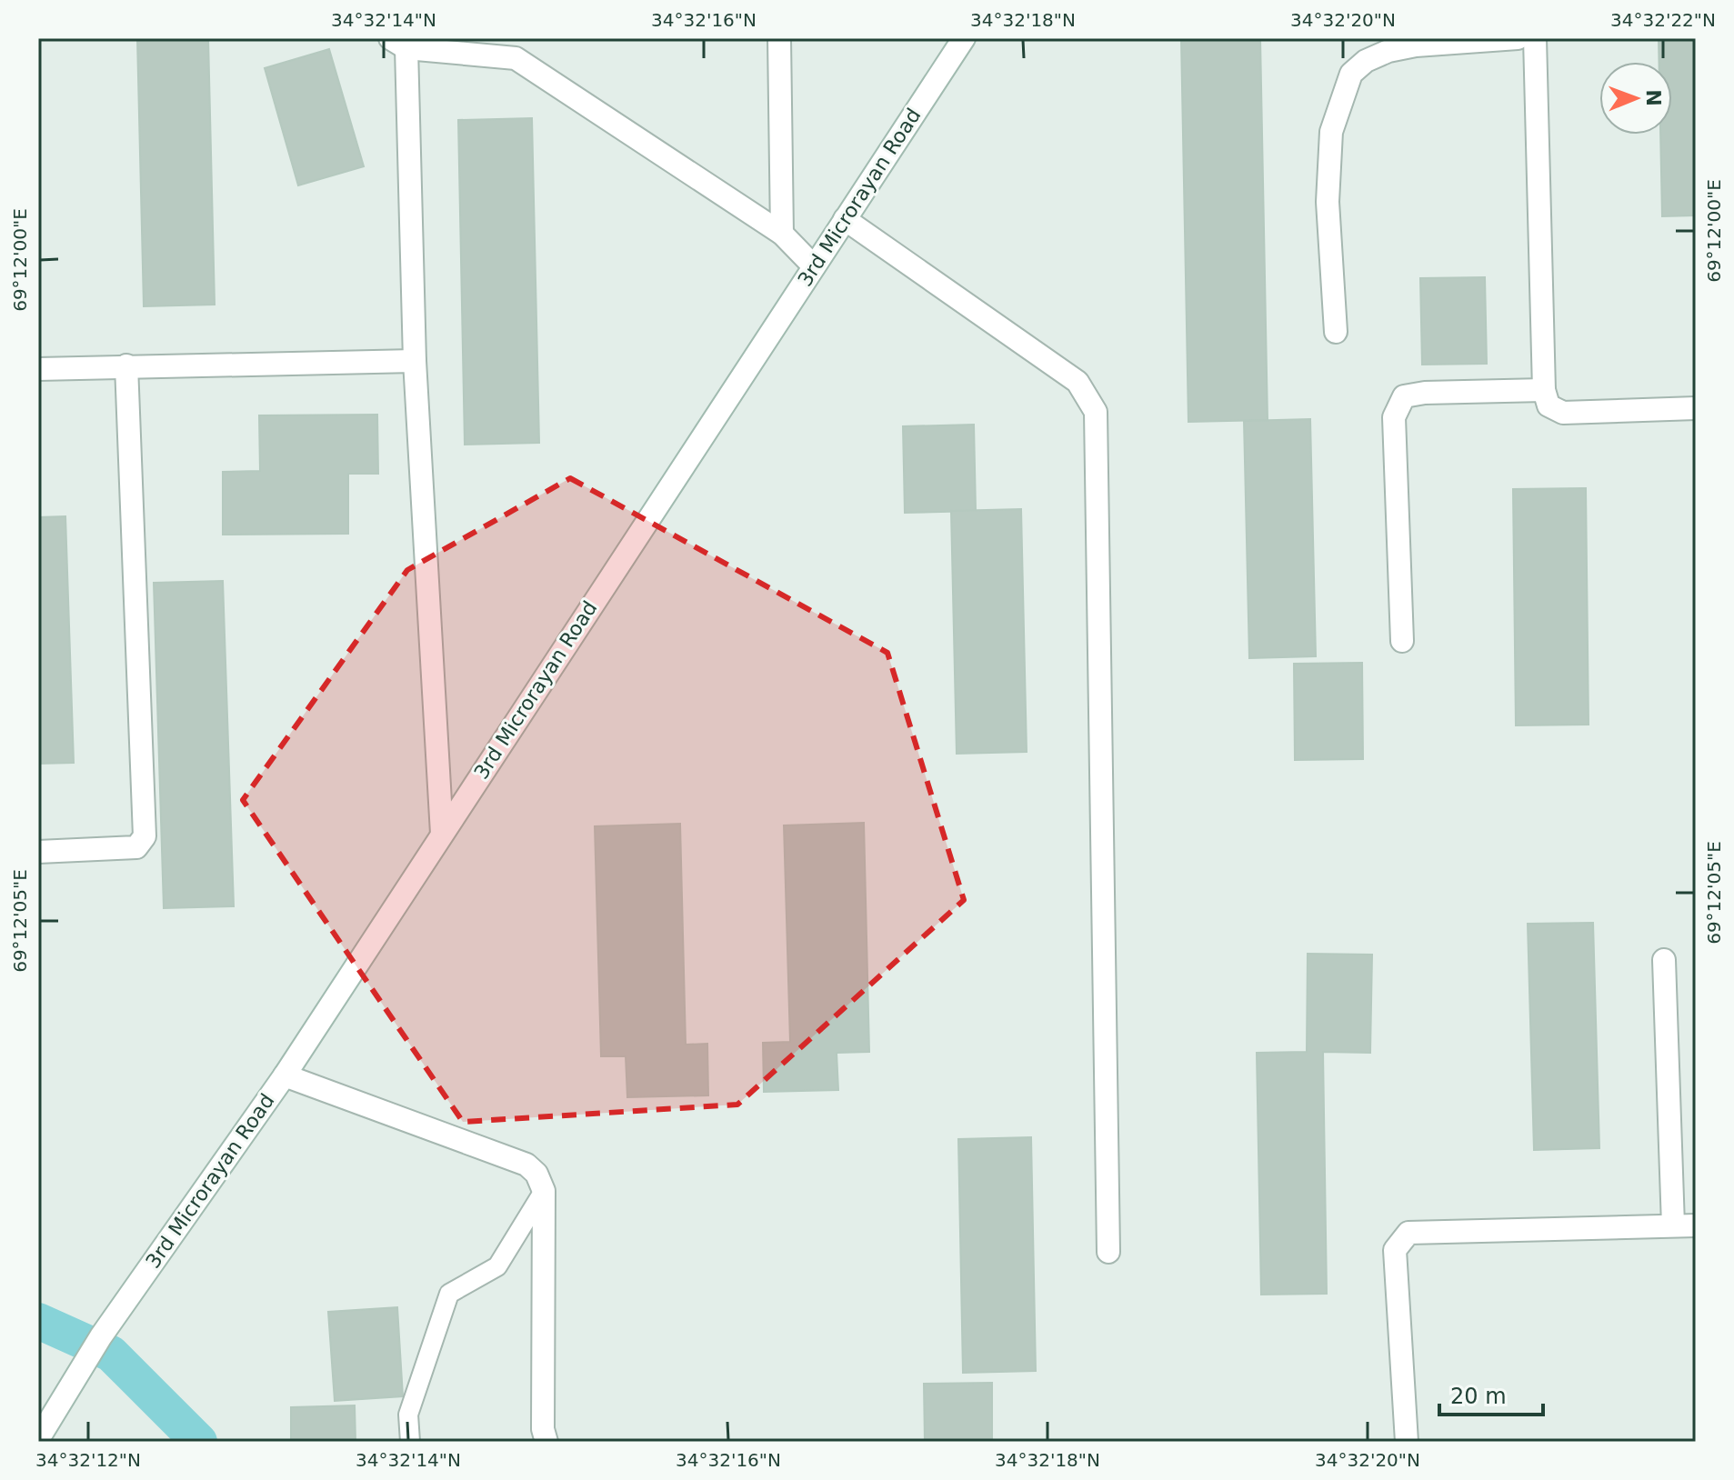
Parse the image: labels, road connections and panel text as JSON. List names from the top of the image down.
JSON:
{
  "streets": {
    "street": ["3rd Microrayan Road"]
  },
  "scale_bar": "20 m",
  "north": "right",
  "coordinates": [
    "34°32'14\"N",
    "34°32'16\"N",
    "34°32'18\"N",
    "34°32'20\"N",
    "34°32'22\"N",
    "69°12'00\"E",
    "69°12'05\"E",
    "34°32'12\"N"
  ]
}
